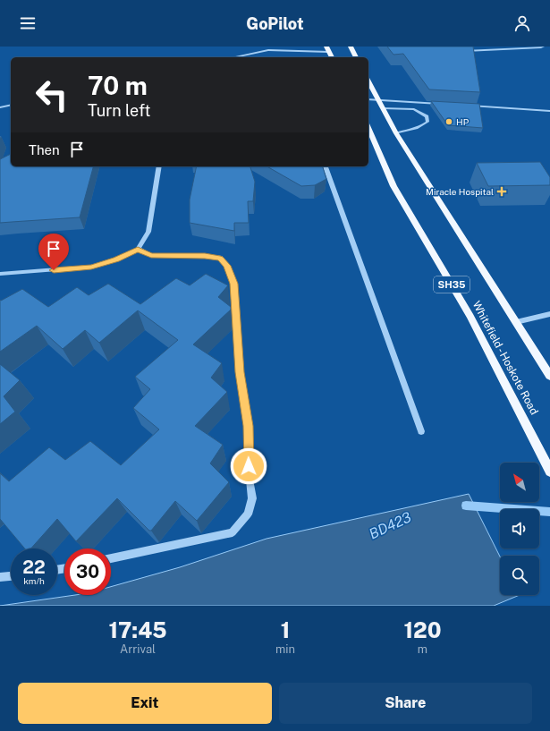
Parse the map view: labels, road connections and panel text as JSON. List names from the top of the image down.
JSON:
{
  "streets": {
    "main road": ["SH35", "Whitefield - Hoskote Road"]
  },
  "water": ["BD423"],
  "places": {
    "other": ["HP"],
    "health": ["Miracle Hospital"]
  },
  "north": "top left",
  "page": {
    "header": "GoPilot",
    "turn": ["70 m", "Turn left"],
    "then": "Then",
    "speed": "22 km/h",
    "limit": "30",
    "eta": [
      "17:45",
      "Arrival",
      "1",
      "min",
      "120",
      "m"
    ],
    "buttons": ["Exit", "Share"]
  }
}
